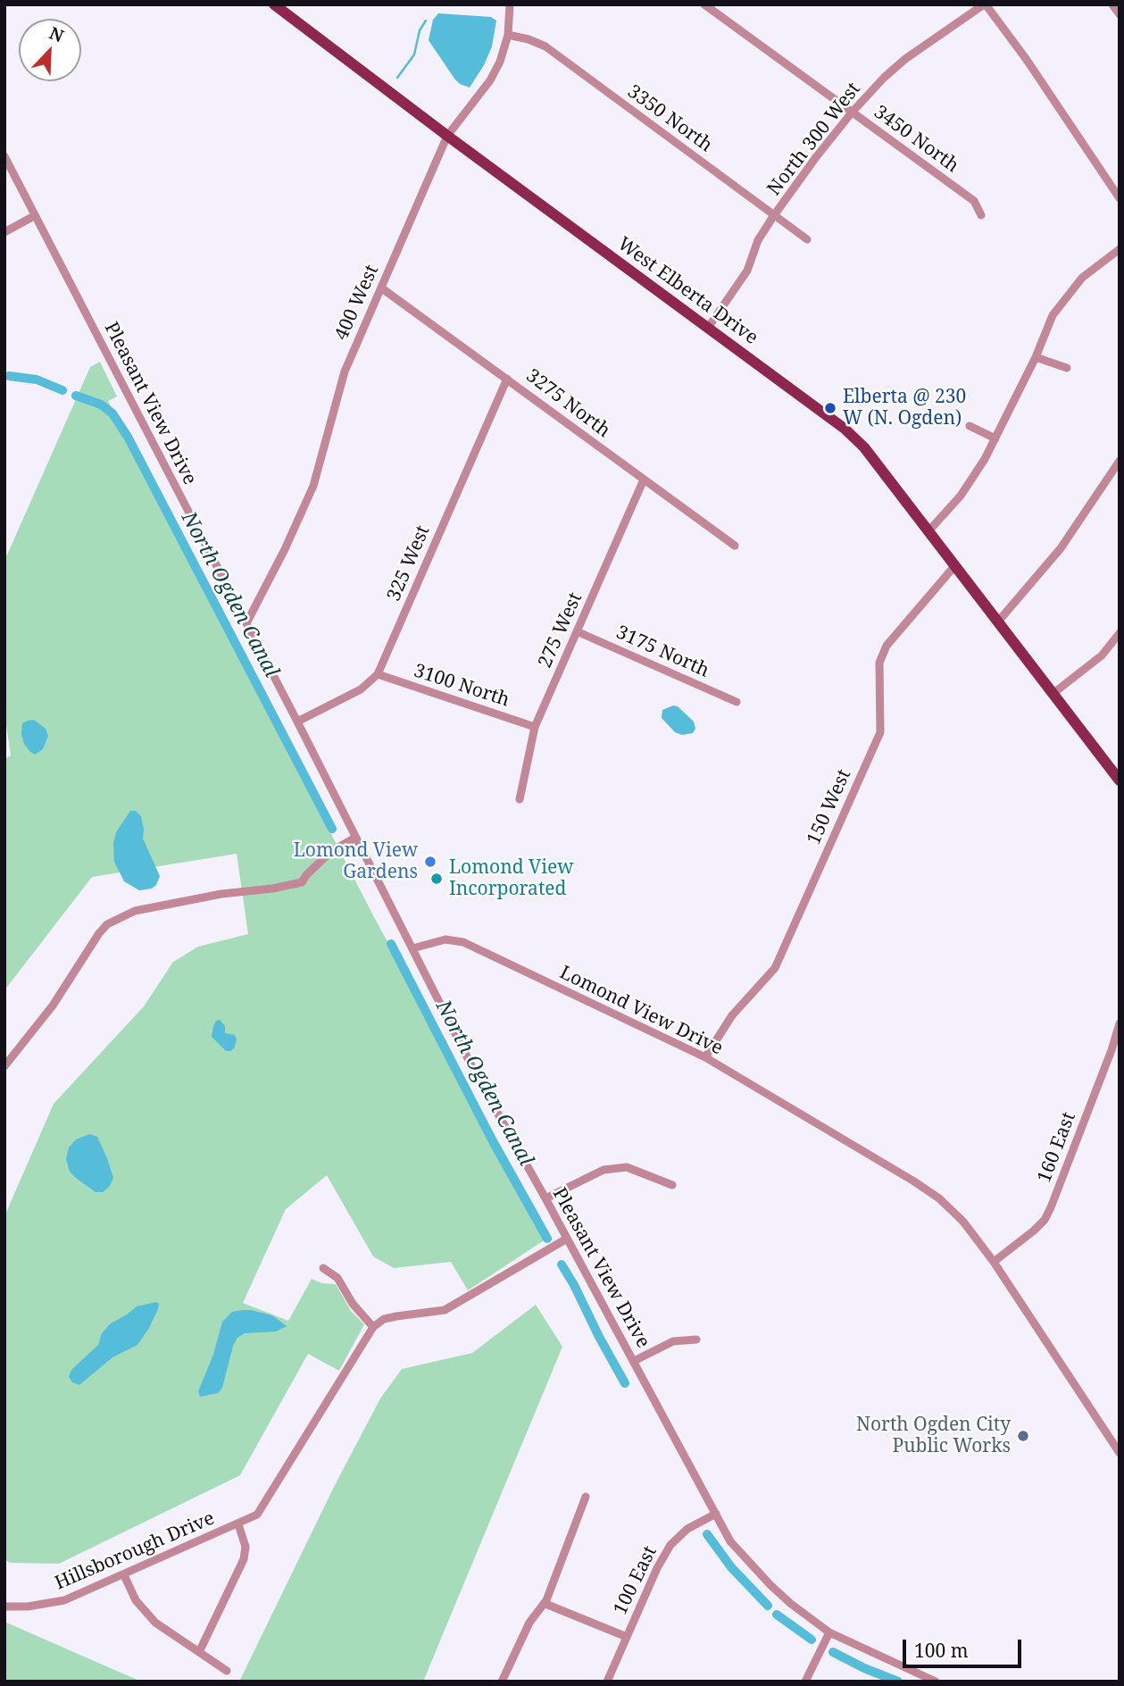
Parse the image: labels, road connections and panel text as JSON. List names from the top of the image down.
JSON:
{
  "streets": {
    "main road": ["West Elberta Drive"],
    "street": [
      "3350 North",
      "North 300 West",
      "3450 North",
      "400 West",
      "Pleasant View Drive",
      "3275 North",
      "325 West",
      "275 West",
      "3175 North",
      "3100 North",
      "150 West",
      "Lomond View Drive",
      "160 East",
      "Hillsborough Drive",
      "100 East"
    ]
  },
  "crossings": [
    ["3350 North", "North 300 West"],
    ["3350 North", "400 West"],
    ["North 300 West", "3450 North"],
    ["North 300 West", "West Elberta Drive"],
    ["West Elberta Drive", "400 West"],
    ["West Elberta Drive", "150 West"],
    ["400 West", "Pleasant View Drive"],
    ["400 West", "3275 North"],
    ["Pleasant View Drive", "325 West"],
    ["Pleasant View Drive", "Lomond View Drive"],
    ["Pleasant View Drive", "100 East"],
    ["3275 North", "325 West"],
    ["3275 North", "275 West"],
    ["325 West", "3100 North"],
    ["275 West", "3175 North"],
    ["275 West", "3100 North"],
    ["150 West", "Lomond View Drive"],
    ["Lomond View Drive", "160 East"]
  ],
  "water": ["North Ogden Canal"],
  "places": [
    "Elberta @ 230 W (N. Ogden)",
    "Lomond View Gardens",
    "Lomond View Incorporated",
    "North Ogden City Public Works"
  ],
  "scale_bar": "100 m",
  "north": "top right"
}
